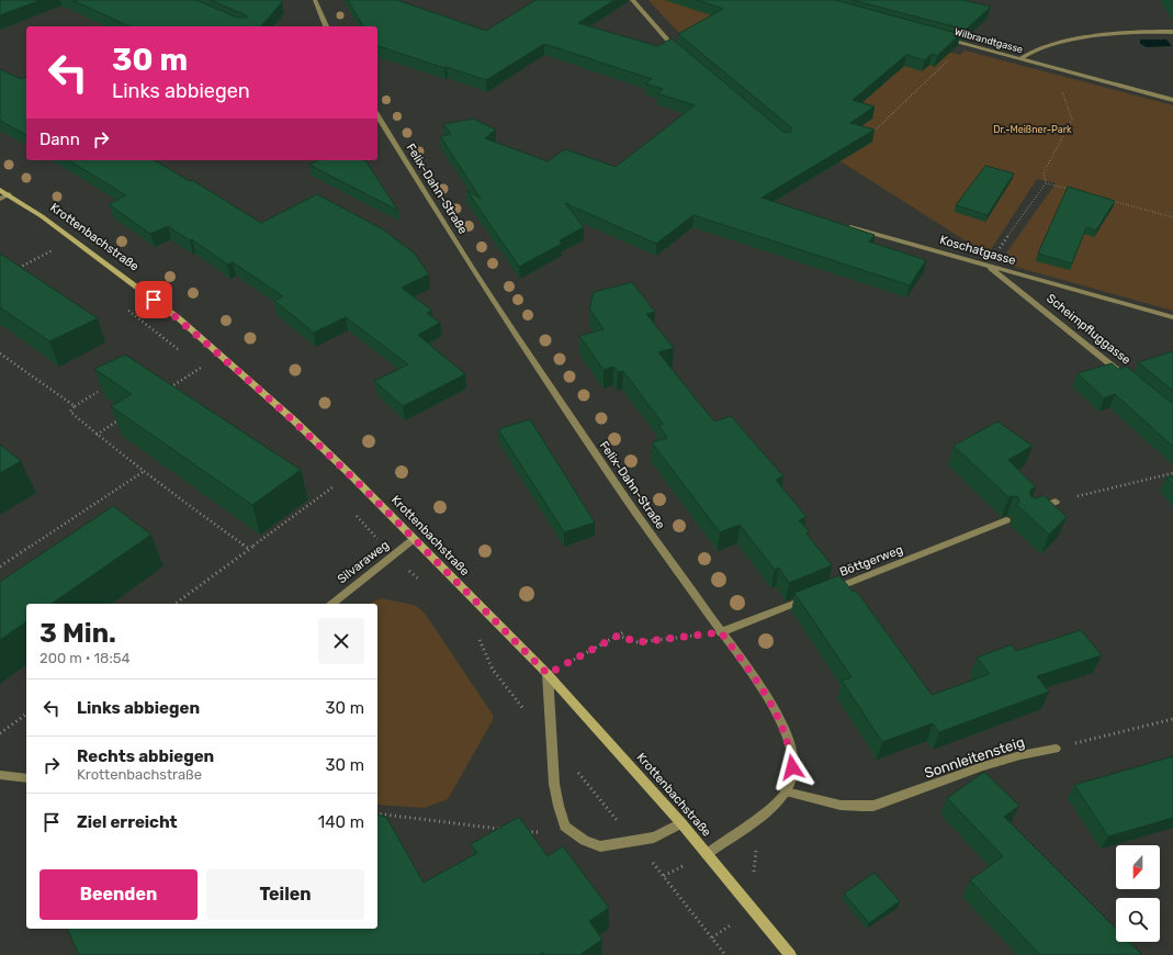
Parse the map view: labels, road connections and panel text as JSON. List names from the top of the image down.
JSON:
{
  "streets": {
    "main road": ["Krottenbachstraße"],
    "street": [
      "Wilbrandtgasse",
      "Felix-Dahn-Straße",
      "Koschatgasse",
      "Scheimpfluggasse",
      "Böttgerweg",
      "Silvaraweg",
      "Sonnleitensteig"
    ]
  },
  "crossings": [
    ["Felix-Dahn-Straße", "Krottenbachstraße"],
    ["Felix-Dahn-Straße", "Böttgerweg"],
    ["Felix-Dahn-Straße", "Sonnleitensteig"],
    ["Krottenbachstraße", "Silvaraweg"],
    ["Koschatgasse", "Scheimpfluggasse"]
  ],
  "parks": ["Dr.-Meißner-Park"],
  "north": "bottom",
  "page": {
    "turn": ["30 m", "Links abbiegen"],
    "then": "Dann",
    "heading": ["3 Min.", "200 m · 18:54"],
    "list": [
      {
        "name": "Links abbiegen",
        "value": "30 m"
      },
      {
        "name": "Rechts abbiegen",
        "note": "Krottenbachstraße",
        "value": "30 m"
      },
      {
        "name": "Ziel erreicht",
        "value": "140 m"
      }
    ],
    "buttons": ["Beenden", "Teilen"]
  }
}
